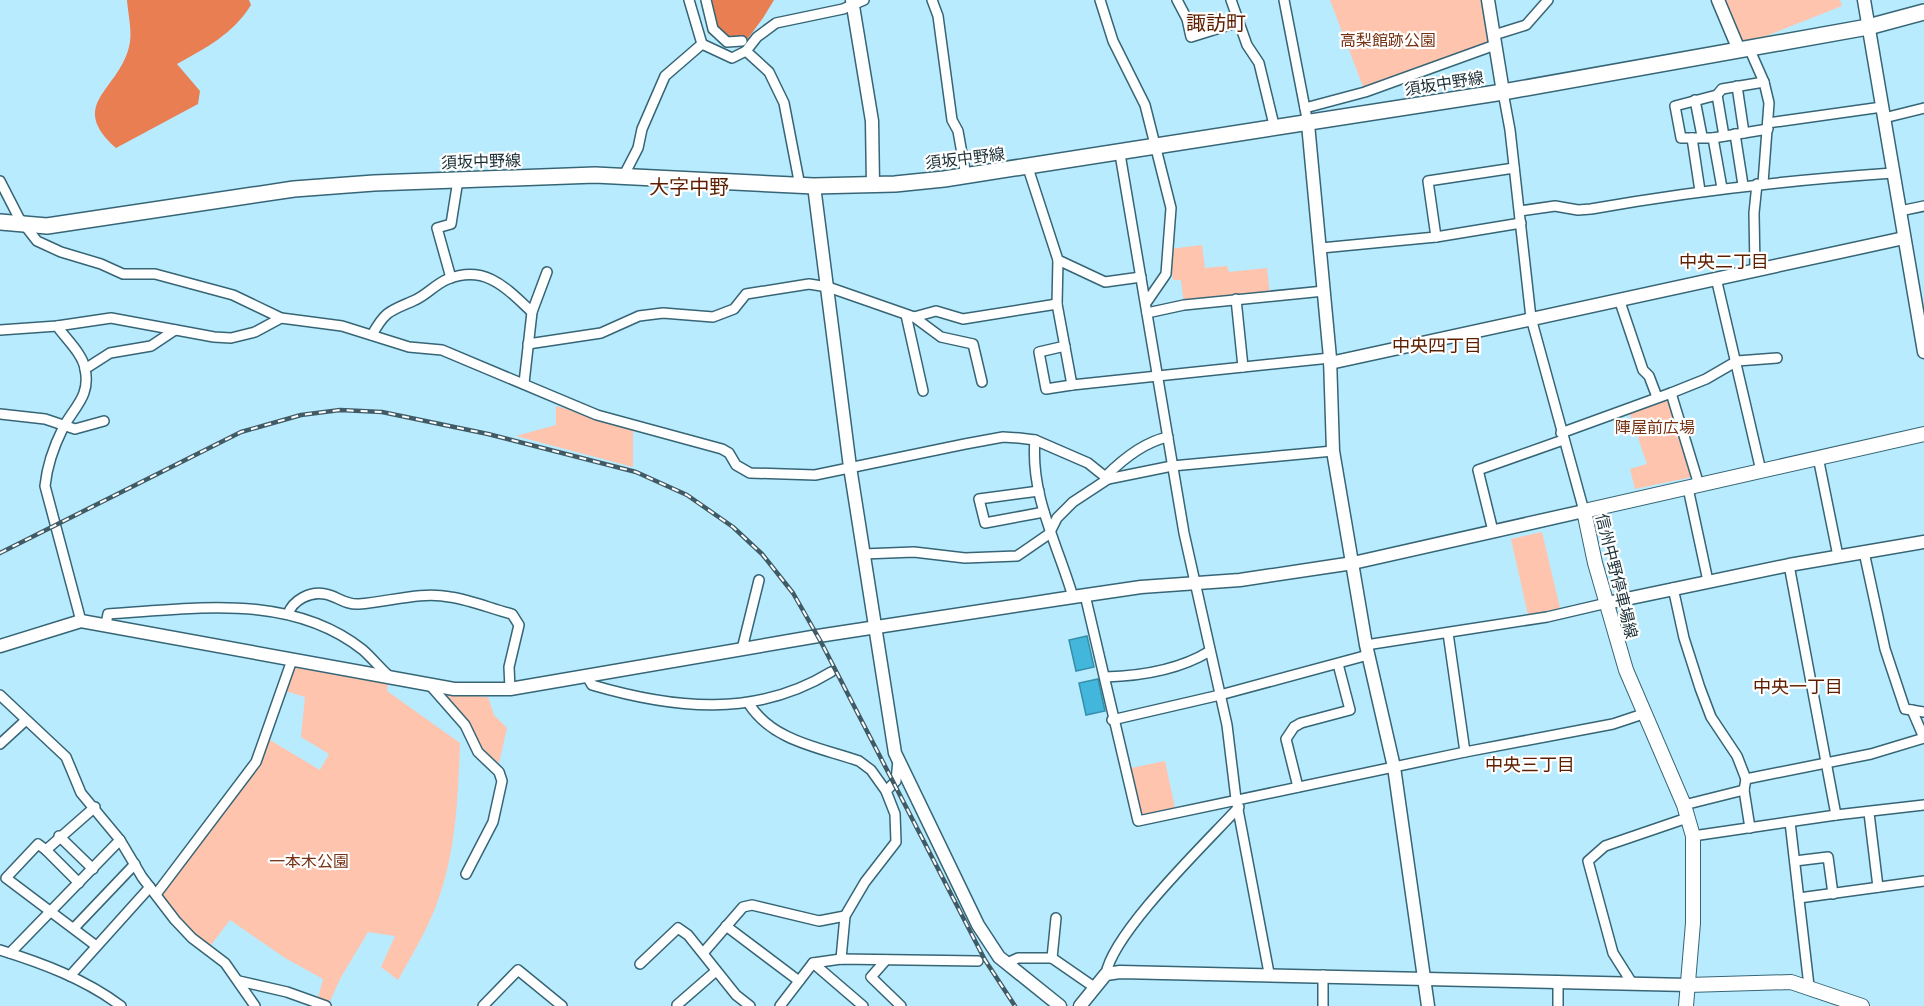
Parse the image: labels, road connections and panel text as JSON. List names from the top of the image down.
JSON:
{
  "streets": {
    "main road": ["須坂中野線", "信州中野停車場線"]
  },
  "districts": [
    "諏訪町",
    "大字中野",
    "中央二丁目",
    "中央四丁目",
    "中央一丁目",
    "中央三丁目"
  ],
  "parks": ["高梨館跡公園", "陣屋前広場", "一本木公園"]
}
